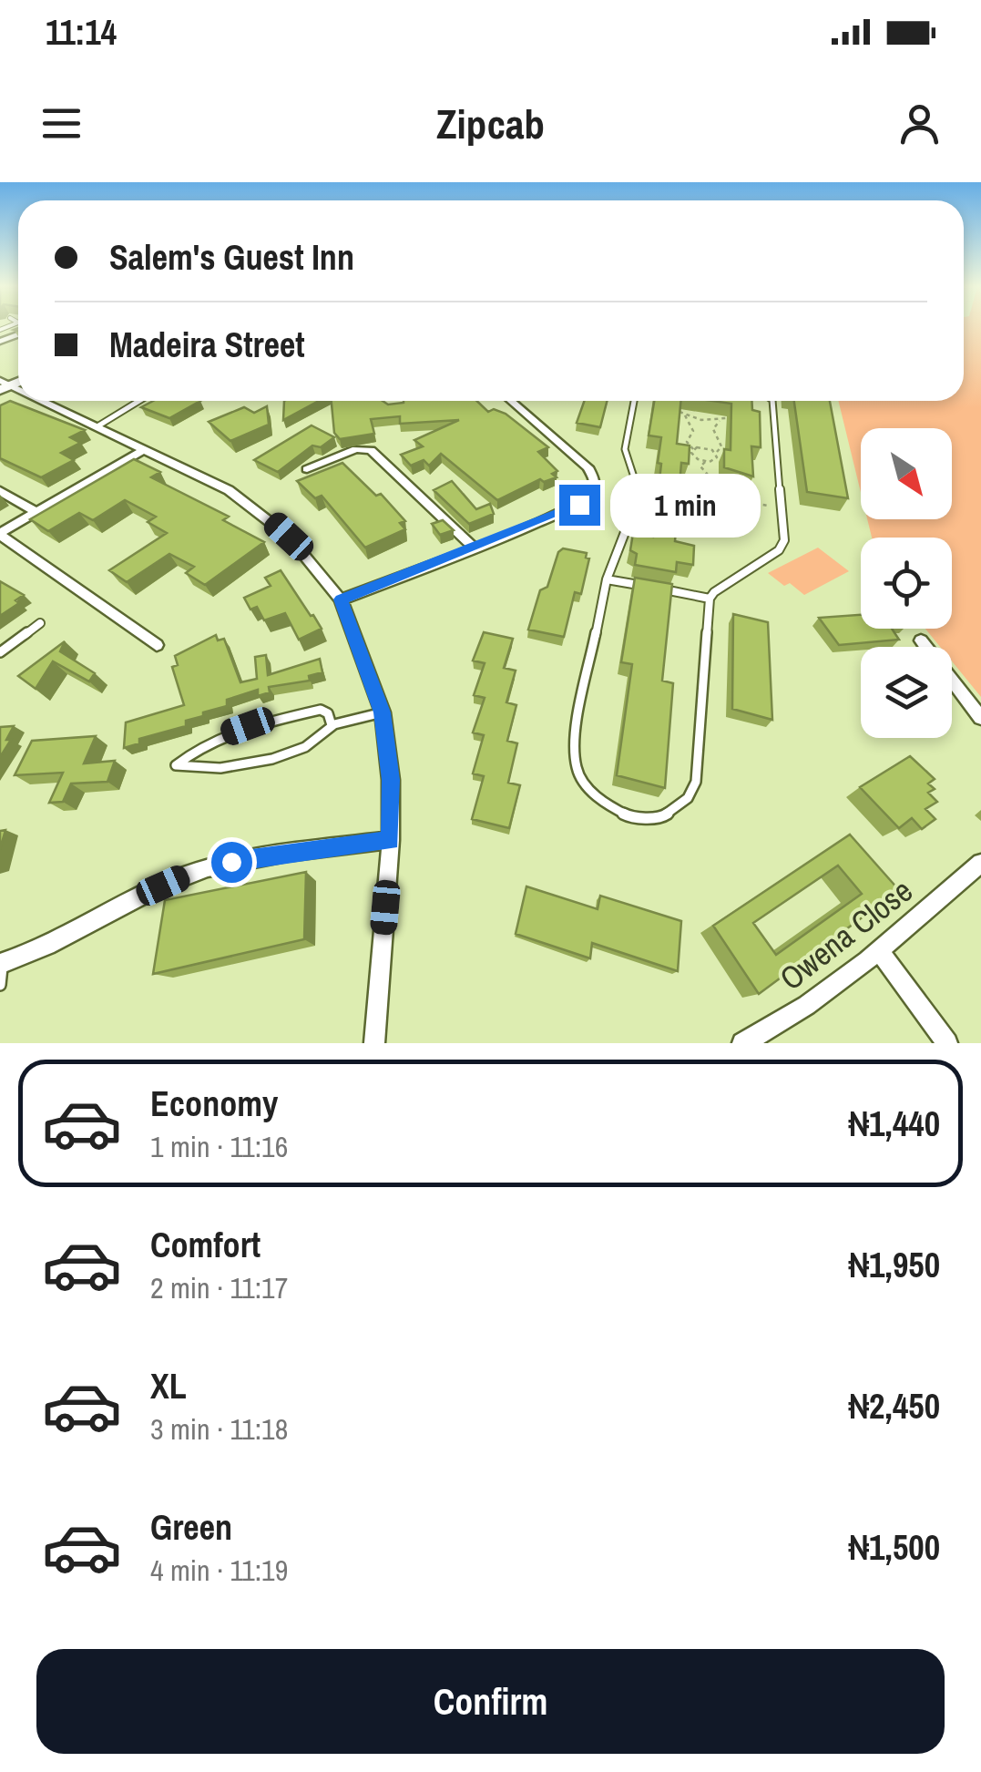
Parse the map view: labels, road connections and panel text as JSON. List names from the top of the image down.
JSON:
{
  "streets": {
    "street": ["Owena Close"]
  },
  "north": "bottom right",
  "page": {
    "status": "11:14",
    "header": "Zipcab",
    "banner": ["Salem's Guest Inn", "Madeira Street"],
    "bubble": "1 min",
    "list": [
      {
        "name": "Economy",
        "note": "1 min · 11:16",
        "value": "₦1,440"
      },
      {
        "name": "Comfort",
        "note": "2 min · 11:17",
        "value": "₦1,950"
      },
      {
        "name": "XL",
        "note": "3 min · 11:18",
        "value": "₦2,450"
      },
      {
        "name": "Green",
        "note": "4 min · 11:19",
        "value": "₦1,500"
      }
    ],
    "buttons": "Confirm"
  }
}
